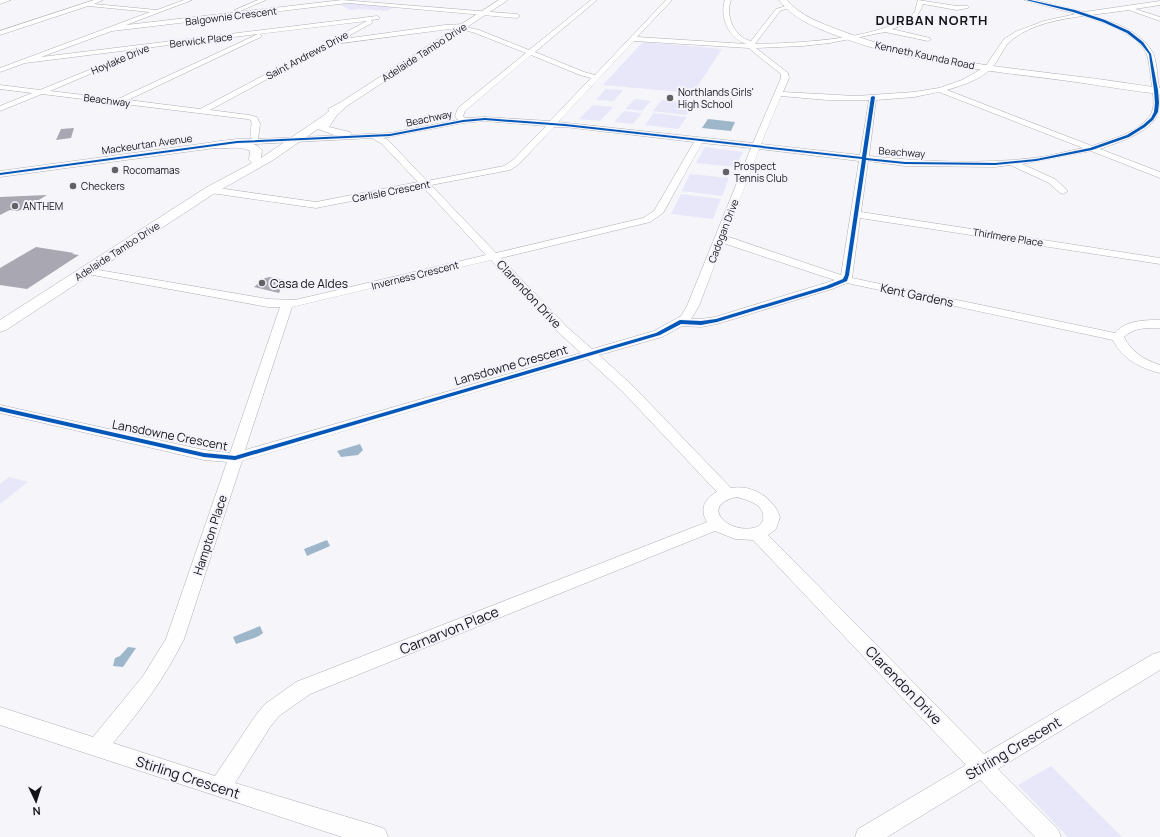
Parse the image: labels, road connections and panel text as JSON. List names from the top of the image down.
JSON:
{
  "streets": {
    "main road": ["Kenneth Kaunda Road"],
    "street": [
      "Balgownie Crescent",
      "Berwick Place",
      "Adelaide Tambo Drive",
      "Saint Andrews Drive",
      "Hoylake Drive",
      "Beachway",
      "Mackeurtan Avenue",
      "Carlisle Crescent",
      "Cadogan Drive",
      "Thirlmere Place",
      "Inverness Crescent",
      "Clarendon Drive",
      "Kent Gardens",
      "Lansdowne Crescent",
      "Hampton Place",
      "Carnarvon Place",
      "Stirling Crescent"
    ]
  },
  "crossings": [
    ["Balgownie Crescent", "Adelaide Tambo Drive"],
    ["Balgownie Crescent", "Saint Andrews Drive"],
    ["Berwick Place", "Saint Andrews Drive"],
    ["Berwick Place", "Hoylake Drive"],
    ["Adelaide Tambo Drive", "Beachway"],
    ["Adelaide Tambo Drive", "Mackeurtan Avenue"],
    ["Adelaide Tambo Drive", "Carlisle Crescent"],
    ["Adelaide Tambo Drive", "Inverness Crescent"],
    ["Adelaide Tambo Drive", "Clarendon Drive"],
    ["Saint Andrews Drive", "Beachway"],
    ["Kenneth Kaunda Road", "Beachway"],
    ["Hoylake Drive", "Beachway"],
    ["Beachway", "Mackeurtan Avenue"],
    ["Beachway", "Carlisle Crescent"],
    ["Beachway", "Cadogan Drive"],
    ["Beachway", "Inverness Crescent"],
    ["Beachway", "Clarendon Drive"],
    ["Mackeurtan Avenue", "Clarendon Drive"],
    ["Carlisle Crescent", "Clarendon Drive"],
    ["Cadogan Drive", "Kent Gardens"],
    ["Cadogan Drive", "Lansdowne Crescent"],
    ["Inverness Crescent", "Clarendon Drive"],
    ["Inverness Crescent", "Hampton Place"],
    ["Clarendon Drive", "Lansdowne Crescent"],
    ["Clarendon Drive", "Carnarvon Place"],
    ["Clarendon Drive", "Stirling Crescent"],
    ["Lansdowne Crescent", "Hampton Place"],
    ["Hampton Place", "Stirling Crescent"],
    ["Carnarvon Place", "Stirling Crescent"]
  ],
  "districts": ["DURBAN NORTH"],
  "places": [
    "Northlands Girls' High School",
    "Rocomamas",
    "Prospect Tennis Club",
    "Checkers",
    "ANTHEM",
    "Casa de Aldes"
  ],
  "north": "bottom"
}
